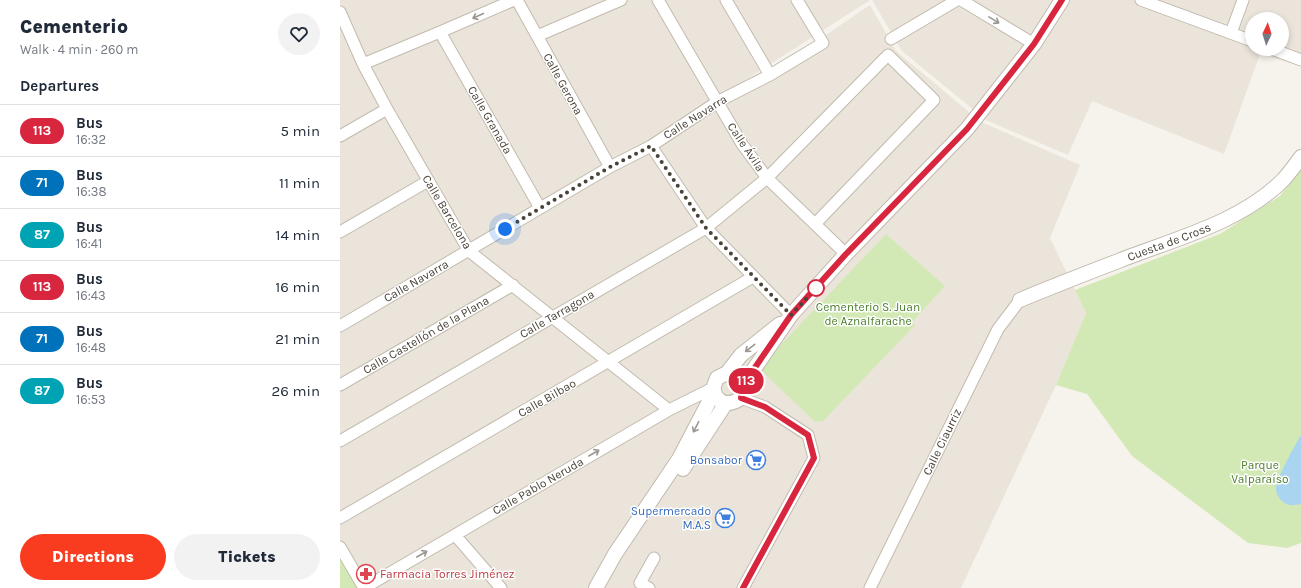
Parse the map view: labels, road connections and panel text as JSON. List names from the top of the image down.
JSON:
{
  "streets": {
    "street": [
      "Calle Gerona",
      "Calle Navarra",
      "Calle Granada",
      "Calle Ávila",
      "Calle Barcelona",
      "Cuesta de Cross",
      "Calle Tarragona",
      "Calle Castellón de la Plana",
      "Calle Bilbao",
      "Calle Ciaurriz",
      "Calle Pablo Neruda"
    ]
  },
  "crossings": [
    ["Calle Gerona", "Calle Navarra"],
    ["Calle Navarra", "Calle Granada"],
    ["Calle Navarra", "Calle Ávila"],
    ["Calle Navarra", "Calle Barcelona"],
    ["Calle Ávila", "Calle Tarragona"],
    ["Calle Barcelona", "Calle Tarragona"],
    ["Calle Barcelona", "Calle Castellón de la Plana"],
    ["Calle Barcelona", "Calle Bilbao"],
    ["Calle Barcelona", "Calle Pablo Neruda"],
    ["Cuesta de Cross", "Calle Ciaurriz"]
  ],
  "one_way": ["Calle Pablo Neruda"],
  "parks": ["Cementerio S. Juan de Aznalfarache", "Parque Valparaíso"],
  "places": {
    "supermarket": ["Bonsabor", "Supermercado M.A.S"],
    "pharmacy": ["Farmacia Torres Jiménez"]
  },
  "lines": ["bus line 113"],
  "north": "top",
  "page": {
    "heading": [
      ["Cementerio", "Walk · 4 min · 260 m"],
      "Departures"
    ],
    "on_map": "113",
    "list": [
      {
        "mark": "113",
        "name": "Bus",
        "note": "16:32",
        "value": "5 min"
      },
      {
        "mark": "71",
        "name": "Bus",
        "note": "16:38",
        "value": "11 min"
      },
      {
        "mark": "87",
        "name": "Bus",
        "note": "16:41",
        "value": "14 min"
      },
      {
        "mark": "113",
        "name": "Bus",
        "note": "16:43",
        "value": "16 min"
      },
      {
        "mark": "71",
        "name": "Bus",
        "note": "16:48",
        "value": "21 min"
      },
      {
        "mark": "87",
        "name": "Bus",
        "note": "16:53",
        "value": "26 min"
      }
    ],
    "buttons": ["Directions", "Tickets"]
  }
}
